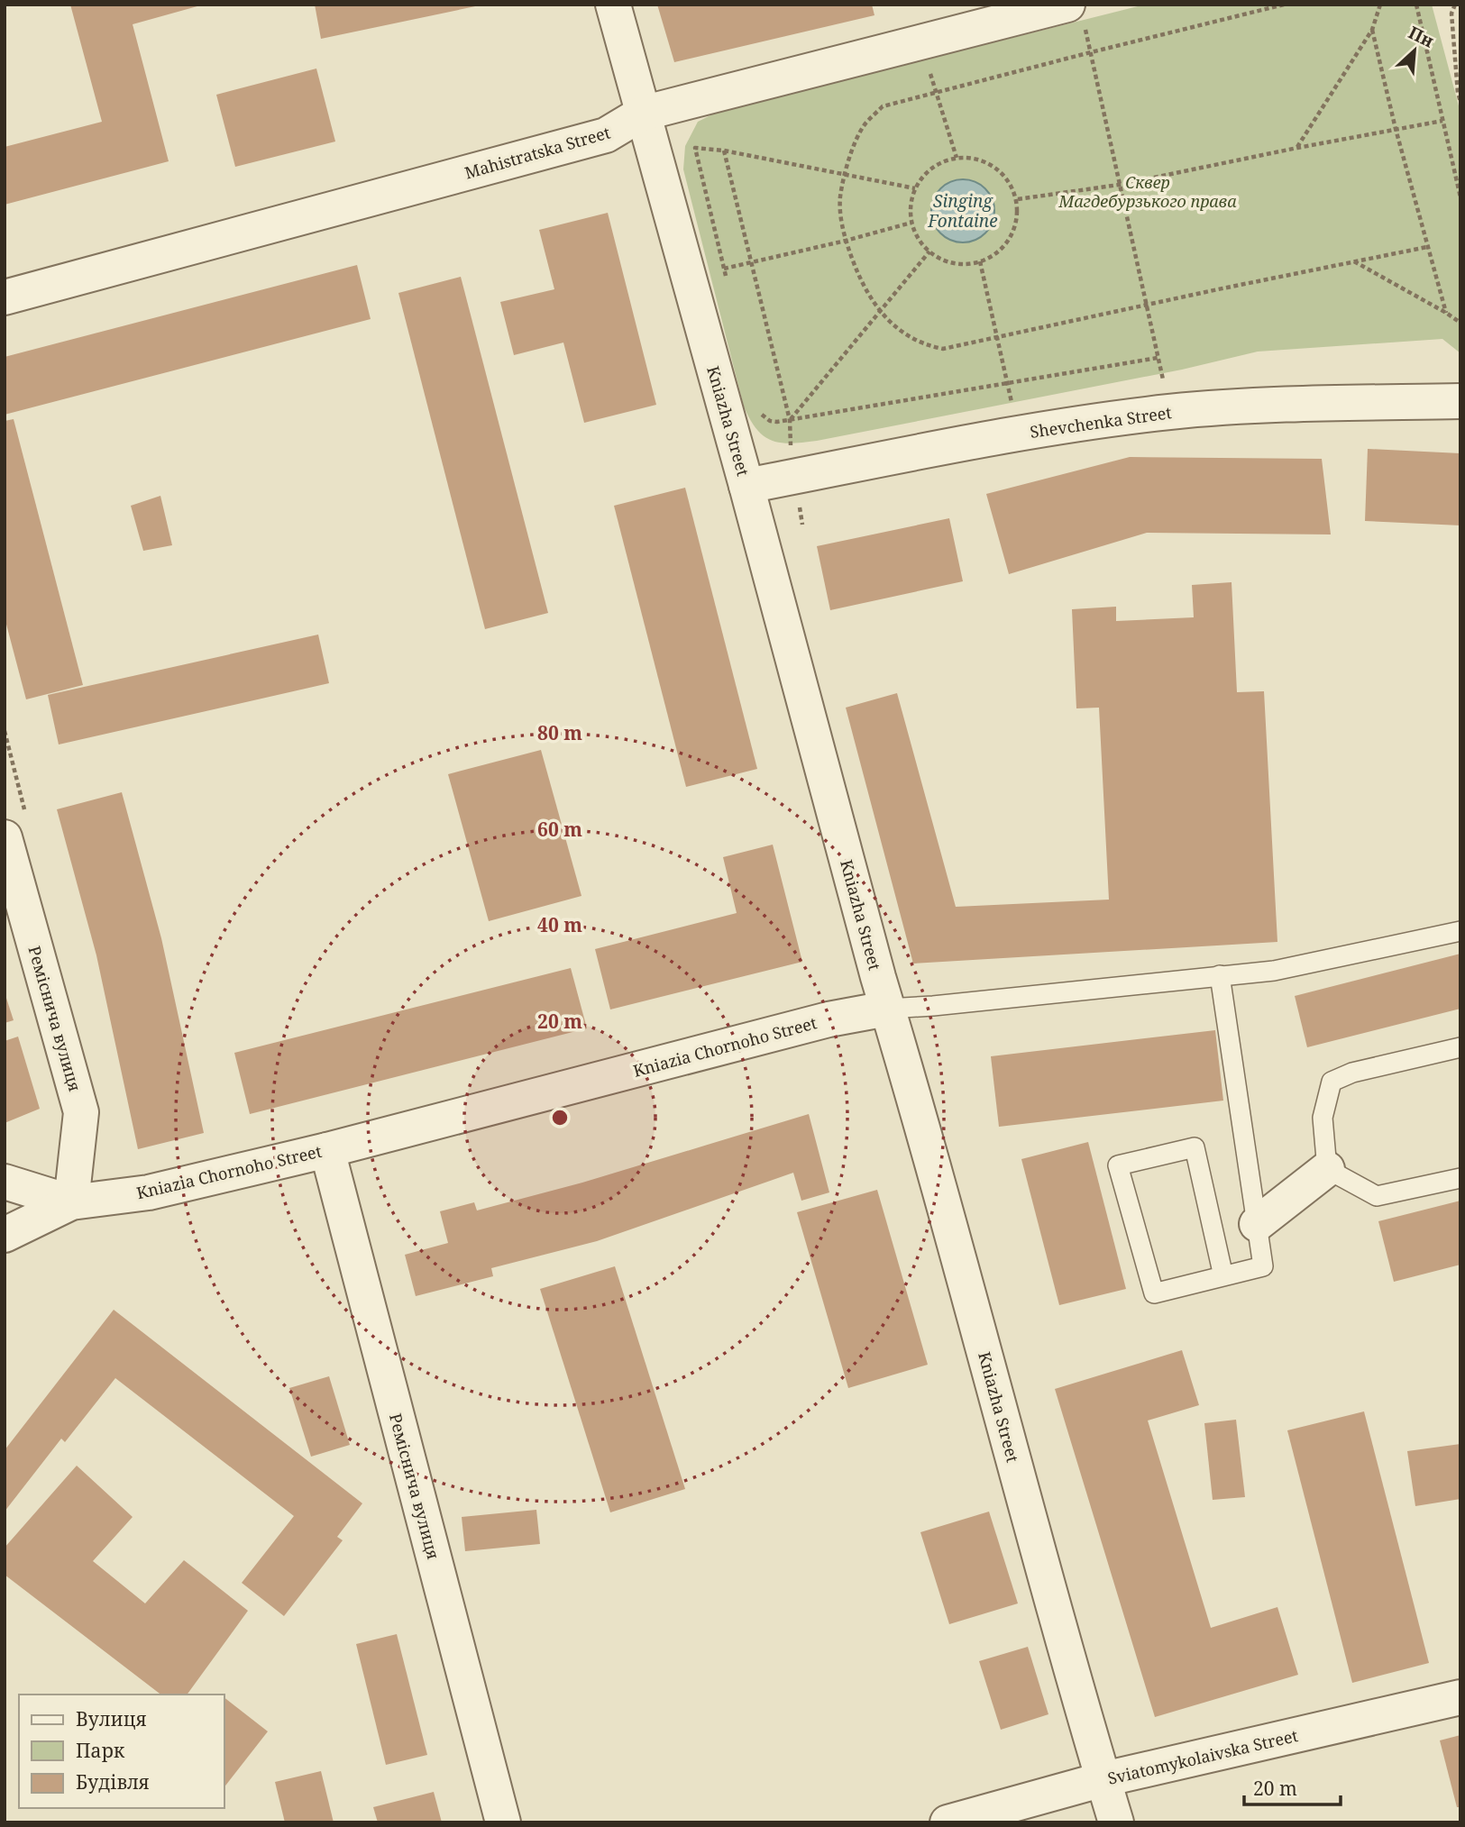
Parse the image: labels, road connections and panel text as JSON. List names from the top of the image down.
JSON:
{
  "streets": {
    "street": [
      "Mahistratska Street",
      "Kniazha Street",
      "Shevchenka Street",
      "Реміснича вулиця",
      "Kniazia Chornoho Street",
      "Sviatomykolaivska Street"
    ]
  },
  "crossings": [
    ["Mahistratska Street", "Kniazha Street"],
    ["Kniazha Street", "Shevchenka Street"],
    ["Kniazha Street", "Kniazia Chornoho Street"],
    ["Kniazha Street", "Sviatomykolaivska Street"],
    ["Реміснича вулиця", "Kniazia Chornoho Street"]
  ],
  "water": ["Singing Fontaine"],
  "parks": ["Сквер Магдебурзького права"],
  "legend": ["Вулиця", "Парк", "Будівля"],
  "scale_bar": "20 m",
  "north": "top right",
  "rings": [
    "80 m",
    "60 m",
    "40 m",
    "20 m"
  ]
}
